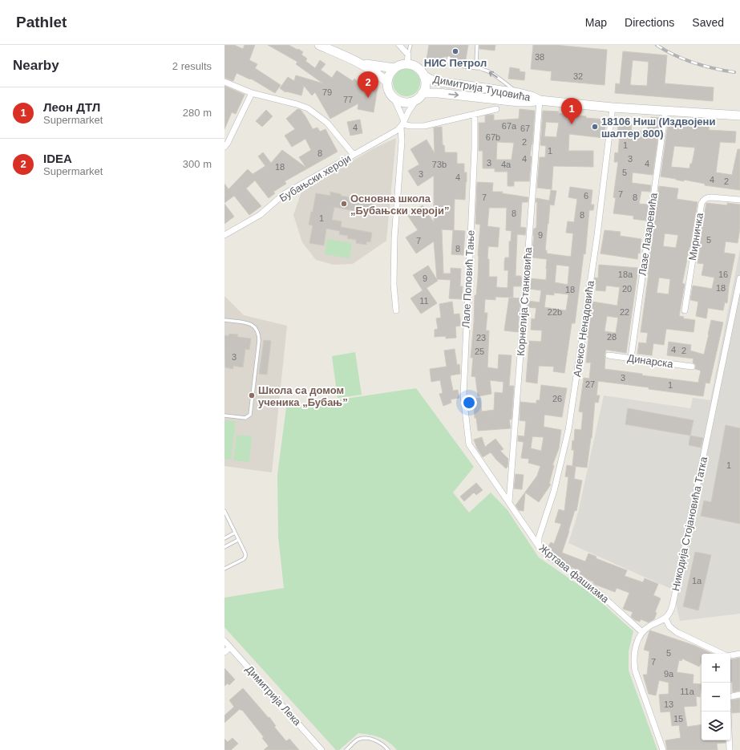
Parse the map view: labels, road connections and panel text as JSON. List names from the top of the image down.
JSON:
{
  "streets": {
    "main road": ["Димитрија Туцовића"],
    "street": [
      "Бубањски хероји",
      "Лазе Лазаревића",
      "Мирничка",
      "Лале Поповић Тање",
      "Корнелија Станковића",
      "Алексе Ненадовића",
      "Динарска",
      "Никодија Стојановића Татка",
      "Жртава фашизма",
      "Димитрија Лека"
    ]
  },
  "crossings": [
    ["Димитрија Туцовића", "Бубањски хероји"],
    ["Димитрија Туцовића", "Лазе Лазаревића"],
    ["Димитрија Туцовића", "Лале Поповић Тање"],
    ["Димитрија Туцовића", "Корнелија Станковића"],
    ["Димитрија Туцовића", "Алексе Ненадовића"],
    ["Лазе Лазаревића", "Динарска"],
    ["Лале Поповић Тање", "Жртава фашизма"],
    ["Корнелија Станковића", "Жртава фашизма"],
    ["Алексе Ненадовића", "Жртава фашизма"]
  ],
  "places": [
    "НИС Петрол",
    "18106 Ниш (Издвојени шалтер 800)",
    "Основна школа „Бубањски хероји”",
    "Школа са домом ученика „Бубањ”"
  ],
  "house_numbers": [
    "38",
    "32",
    "79",
    "77",
    "67a",
    "4",
    "67",
    "67b",
    "2",
    "1",
    "1",
    "8",
    "4",
    "3",
    "3",
    "4",
    "73b",
    "4a",
    "18",
    "5",
    "3",
    "4",
    "4",
    "2",
    "7",
    "6",
    "7",
    "8",
    "8",
    "8",
    "1",
    "9",
    "5",
    "7",
    "8",
    "18a",
    "16",
    "9",
    "18",
    "20",
    "18",
    "11",
    "22b",
    "22",
    "28",
    "23",
    "4",
    "2",
    "25",
    "3",
    "3",
    "27",
    "1",
    "26",
    "1",
    "1a",
    "5",
    "7",
    "9a",
    "11a",
    "13",
    "15"
  ],
  "page": {
    "header": "Pathlet",
    "nav": ["Map", "Directions", "Saved"],
    "heading": ["Nearby", "2 results"],
    "pins": ["2", "1"],
    "list": [
      {
        "mark": "1",
        "name": "Леон ДТЛ",
        "note": "Supermarket",
        "value": "280 m"
      },
      {
        "mark": "2",
        "name": "IDEA",
        "note": "Supermarket",
        "value": "300 m"
      }
    ],
    "map_buttons": ["+", "−"]
  }
}
